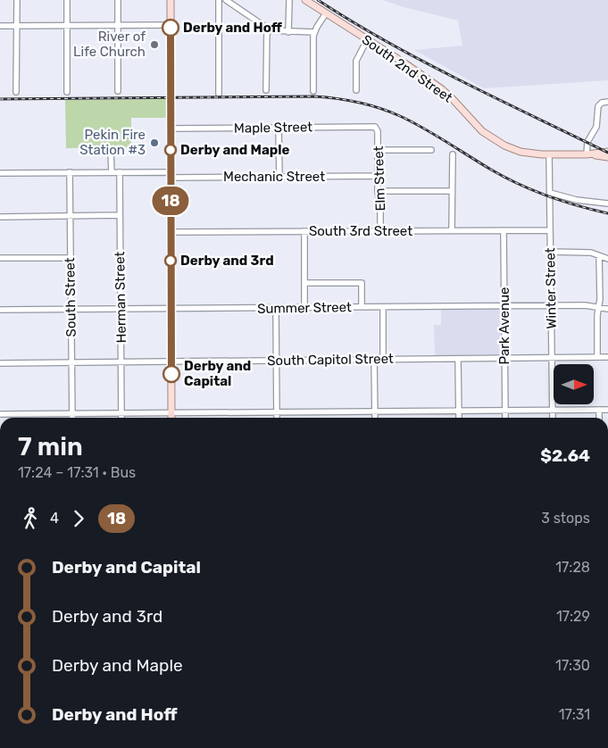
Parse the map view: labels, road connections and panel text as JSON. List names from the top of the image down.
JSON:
{
  "streets": {
    "main road": ["South 2nd Street"],
    "street": [
      "Maple Street",
      "Mechanic Street",
      "Elm Street",
      "South 3rd Street",
      "Winter Street",
      "South Street",
      "Herman Street",
      "Summer Street",
      "Park Avenue",
      "South Capitol Street"
    ]
  },
  "crossings": [
    ["South 2nd Street", "Winter Street"],
    ["Maple Street", "Elm Street"],
    ["Mechanic Street", "Elm Street"],
    ["Mechanic Street", "South Street"],
    ["Mechanic Street", "Herman Street"],
    ["Elm Street", "South 3rd Street"],
    ["South 3rd Street", "Winter Street"],
    ["South 3rd Street", "Park Avenue"],
    ["Winter Street", "Summer Street"],
    ["Winter Street", "South Capitol Street"],
    ["South Street", "Summer Street"],
    ["South Street", "South Capitol Street"],
    ["Herman Street", "Summer Street"],
    ["Herman Street", "South Capitol Street"],
    ["Summer Street", "Park Avenue"],
    ["Park Avenue", "South Capitol Street"]
  ],
  "places": [
    "Derby and Hoff",
    "River of Life Church",
    "Pekin Fire Station #3",
    "Derby and Maple",
    "Derby and 3rd",
    "Derby and Capital"
  ],
  "lines": ["bus line 18"],
  "north": "right",
  "page": {
    "on_map": "18",
    "heading": ["7 min", "17:24 – 17:31 · Bus", "$2.64"],
    "legs": ["4", "18", "3 stops"],
    "list": [
      {
        "name": "Derby and Capital",
        "value": "17:28"
      },
      {
        "name": "Derby and 3rd",
        "value": "17:29"
      },
      {
        "name": "Derby and Maple",
        "value": "17:30"
      },
      {
        "name": "Derby and Hoff",
        "value": "17:31"
      }
    ]
  }
}
